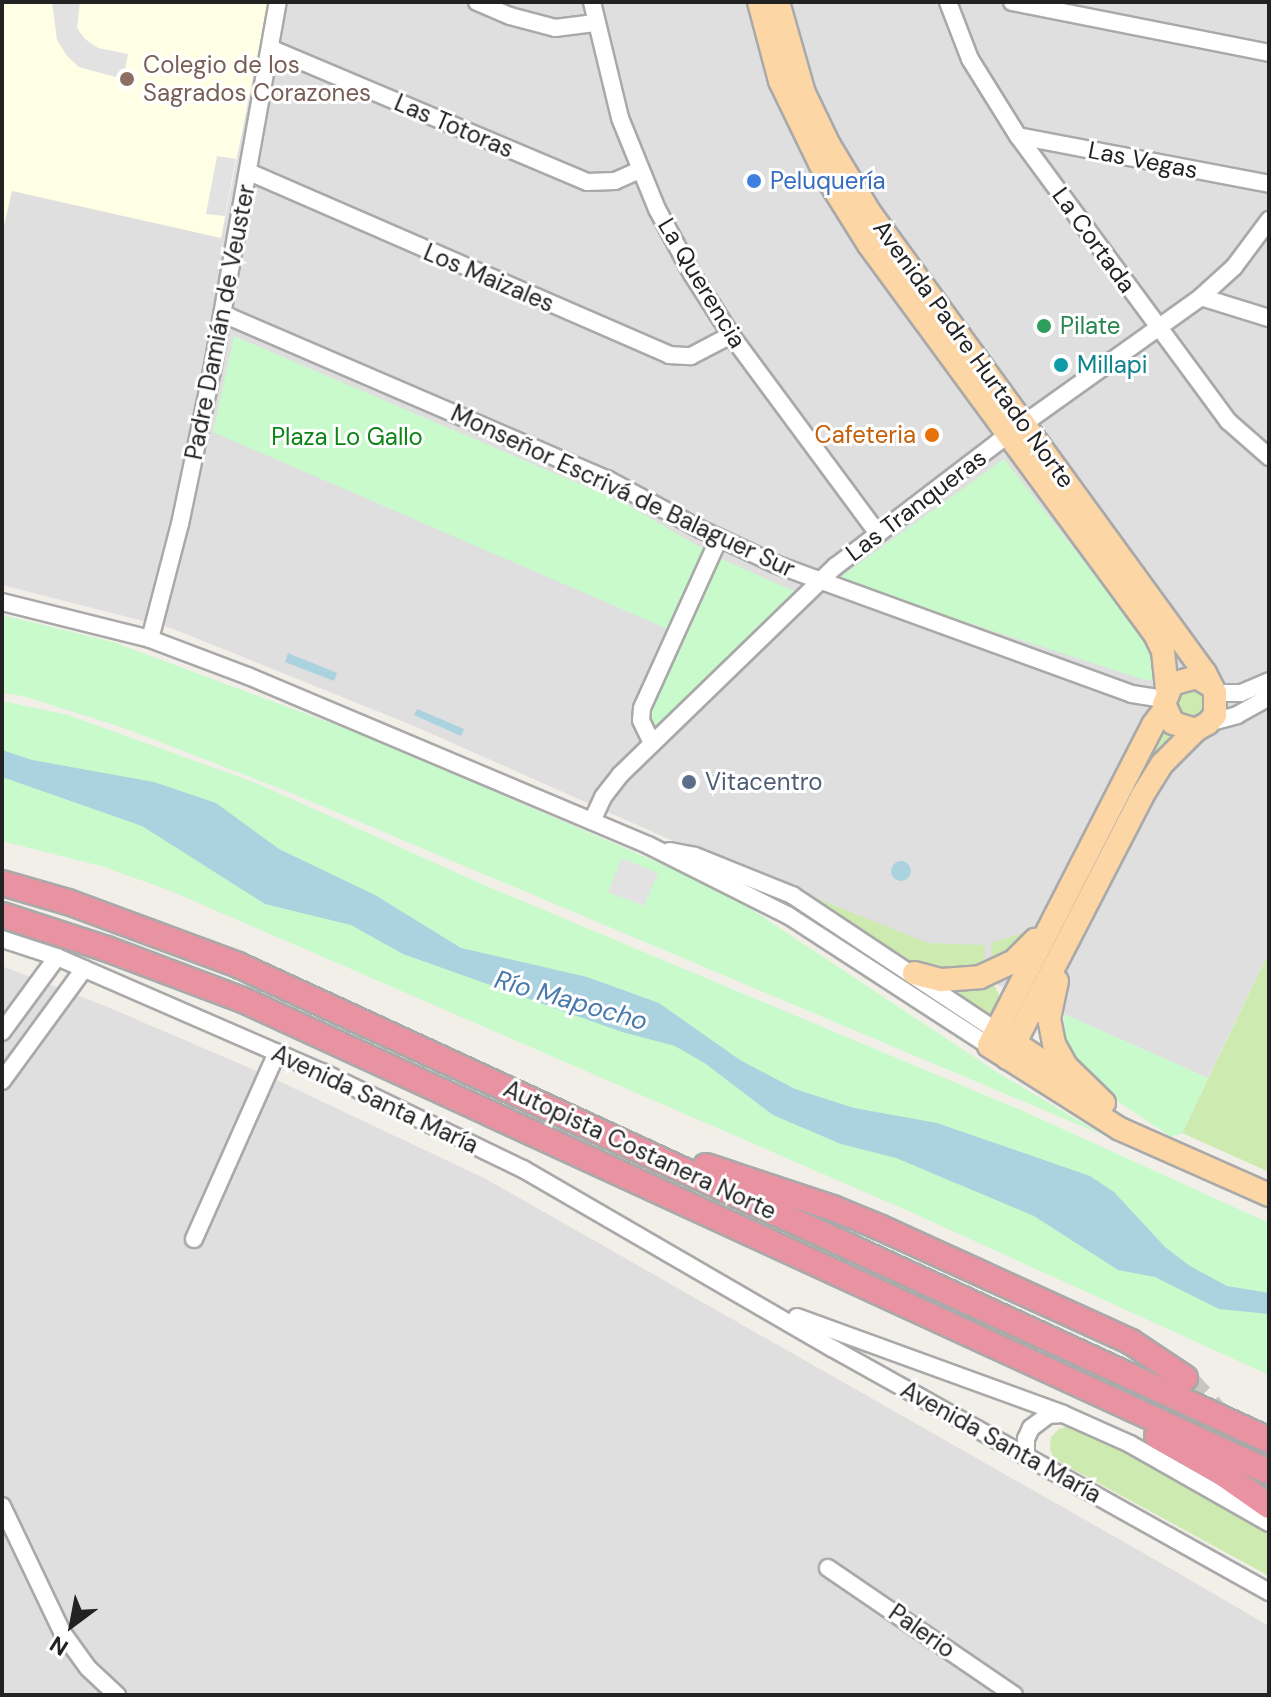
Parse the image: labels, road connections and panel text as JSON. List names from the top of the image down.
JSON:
{
  "streets": {
    "highway": ["Autopista Costanera Norte"],
    "main road": ["Avenida Padre Hurtado Norte"],
    "street": [
      "Las Totoras",
      "Las Vegas",
      "La Cortada",
      "Los Maizales",
      "La Querencia",
      "Padre Damián de Veuster",
      "Monseñor Escrivá de Balaguer Sur",
      "Las Tranqueras",
      "Avenida Santa María",
      "Palerio"
    ]
  },
  "crossings": [
    ["Las Totoras", "La Querencia"],
    ["Las Totoras", "Padre Damián de Veuster"],
    ["Las Vegas", "La Cortada"],
    ["La Cortada", "Las Tranqueras"],
    ["Los Maizales", "La Querencia"],
    ["Los Maizales", "Padre Damián de Veuster"],
    ["La Querencia", "Las Tranqueras"],
    ["Padre Damián de Veuster", "Monseñor Escrivá de Balaguer Sur"],
    ["Avenida Padre Hurtado Norte", "Monseñor Escrivá de Balaguer Sur"],
    ["Avenida Padre Hurtado Norte", "Las Tranqueras"],
    ["Monseñor Escrivá de Balaguer Sur", "Las Tranqueras"]
  ],
  "water": ["Río Mapocho"],
  "parks": ["Plaza Lo Gallo"],
  "places": [
    "Colegio de los Sagrados Corazones",
    "Peluquería",
    "Pilate",
    "Millapi",
    "Cafeteria",
    "Vitacentro"
  ],
  "north": "bottom left"
}
